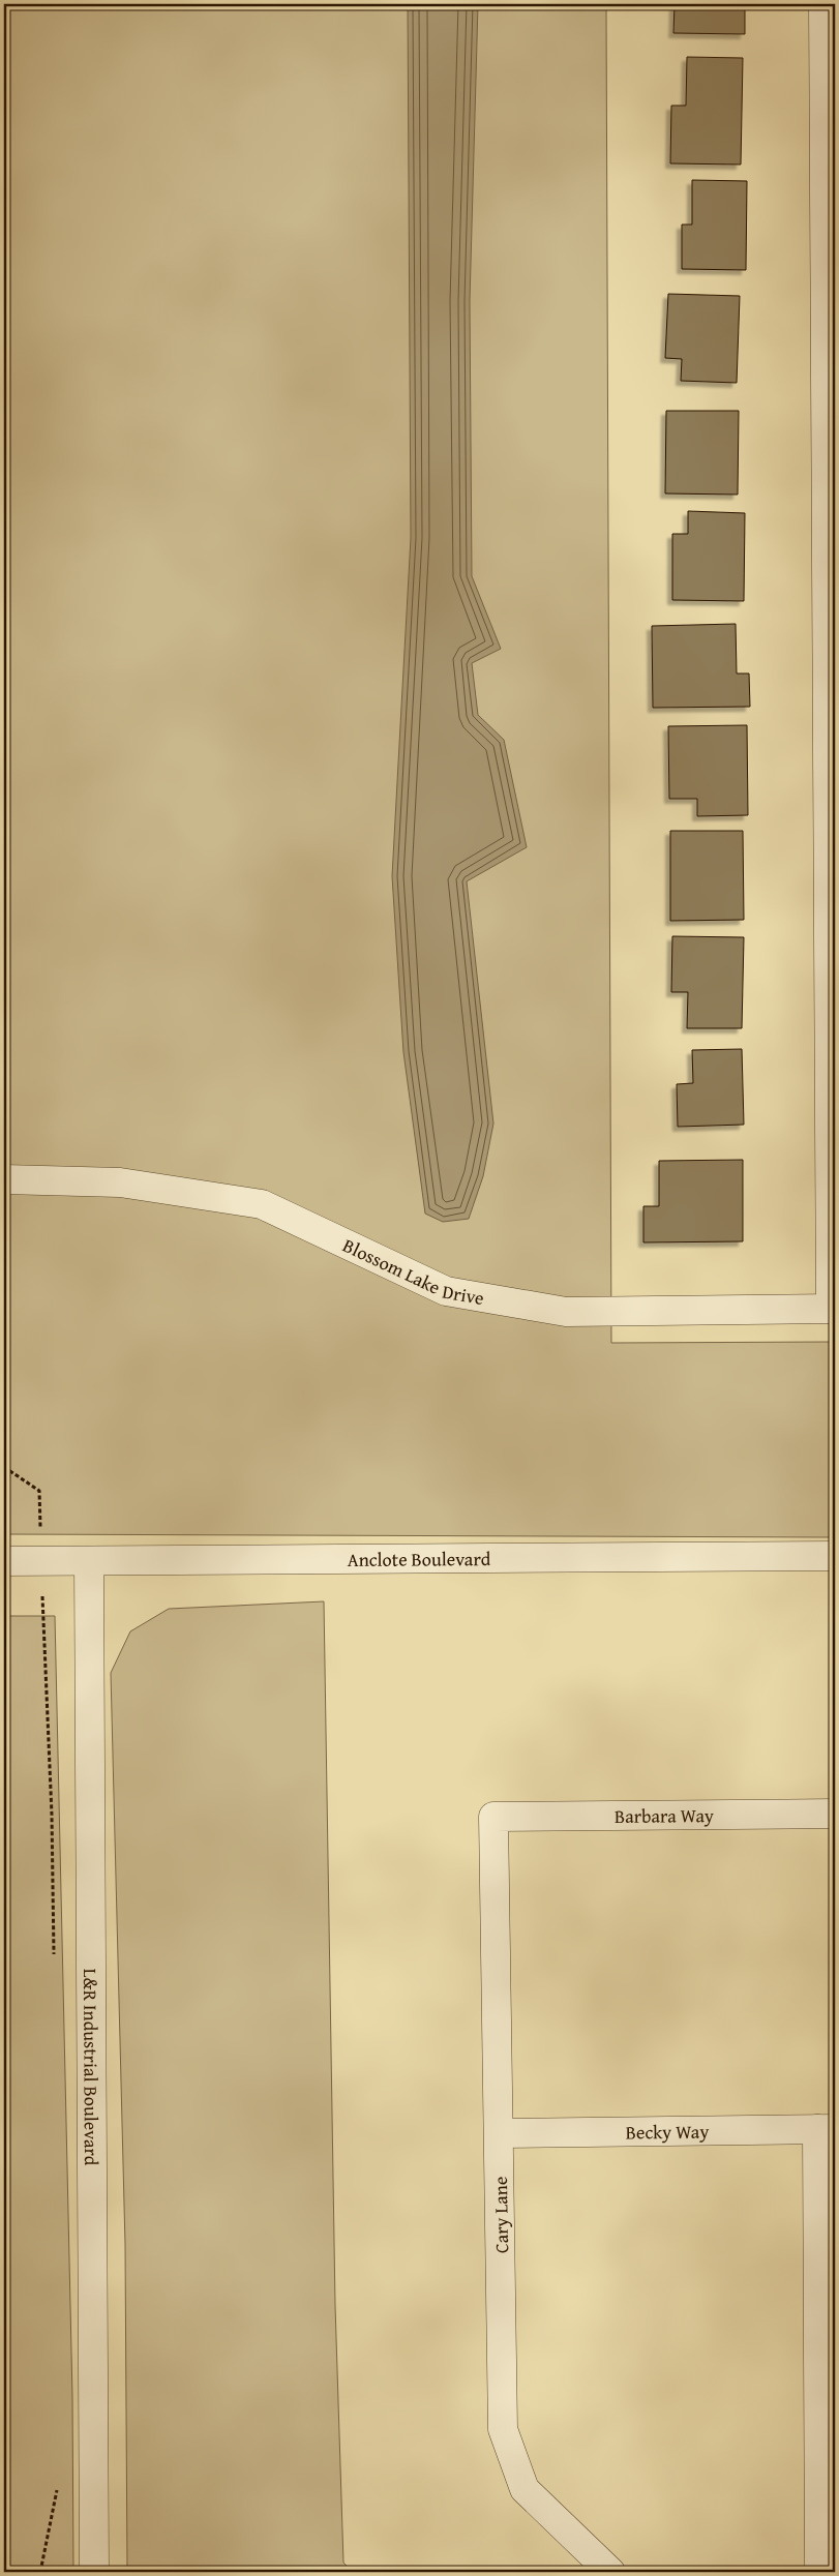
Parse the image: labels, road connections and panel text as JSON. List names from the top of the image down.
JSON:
{
  "streets": {
    "street": [
      "Blossom Lake Drive",
      "Anclote Boulevard",
      "Barbara Way",
      "L&R Industrial Boulevard",
      "Becky Way",
      "Cary Lane"
    ]
  },
  "crossings": [
    ["Anclote Boulevard", "L&R Industrial Boulevard"],
    ["Barbara Way", "Cary Lane"],
    ["Becky Way", "Cary Lane"]
  ]
}
